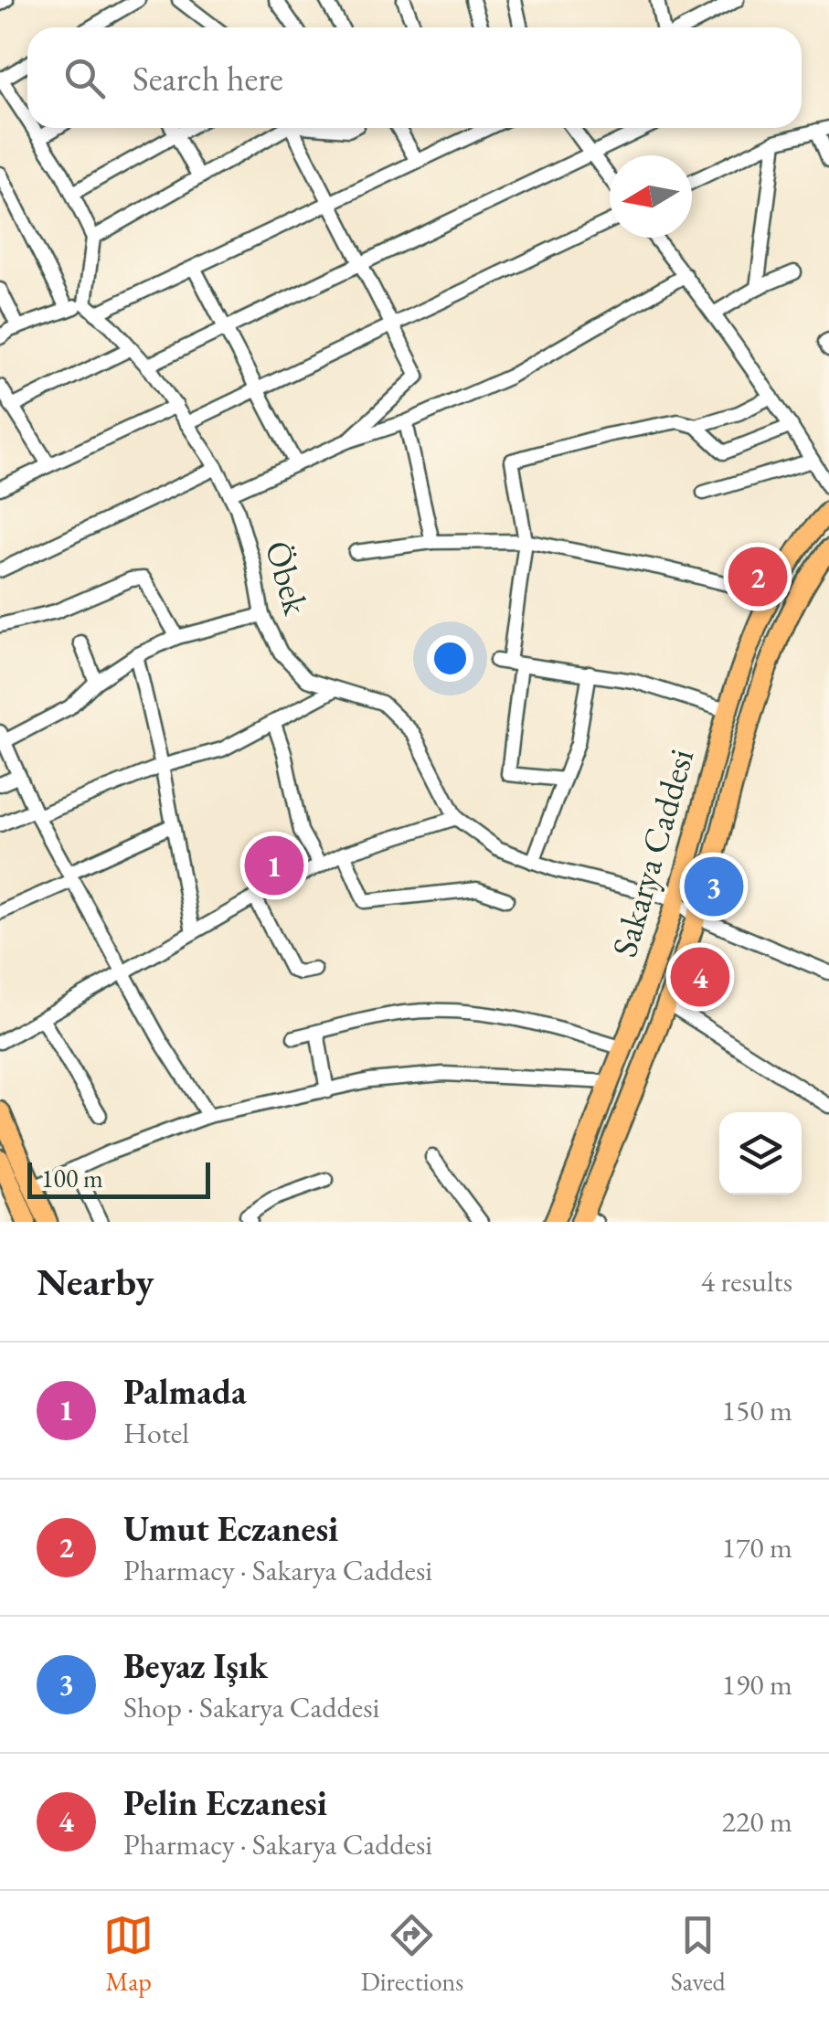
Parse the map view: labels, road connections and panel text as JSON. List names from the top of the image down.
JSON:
{
  "streets": {
    "main road": ["Sakarya Caddesi"],
    "street": ["Öbek"]
  },
  "crossings": [
    ["Öbek", "Sakarya Caddesi"]
  ],
  "scale_bar": "100 m",
  "north": "left",
  "page": {
    "search": "Search here",
    "pins": [
      "2",
      "1",
      "3",
      "4"
    ],
    "scale": "100 m",
    "heading": ["Nearby", "4 results"],
    "list": [
      {
        "mark": "1",
        "name": "Palmada",
        "note": "Hotel",
        "value": "150 m"
      },
      {
        "mark": "2",
        "name": "Umut Eczanesi",
        "note": "Pharmacy · Sakarya Caddesi",
        "value": "170 m"
      },
      {
        "mark": "3",
        "name": "Beyaz Işık",
        "note": "Shop · Sakarya Caddesi",
        "value": "190 m"
      },
      {
        "mark": "4",
        "name": "Pelin Eczanesi",
        "note": "Pharmacy · Sakarya Caddesi",
        "value": "220 m"
      }
    ],
    "nav": ["Map", "Directions", "Saved"]
  }
}
